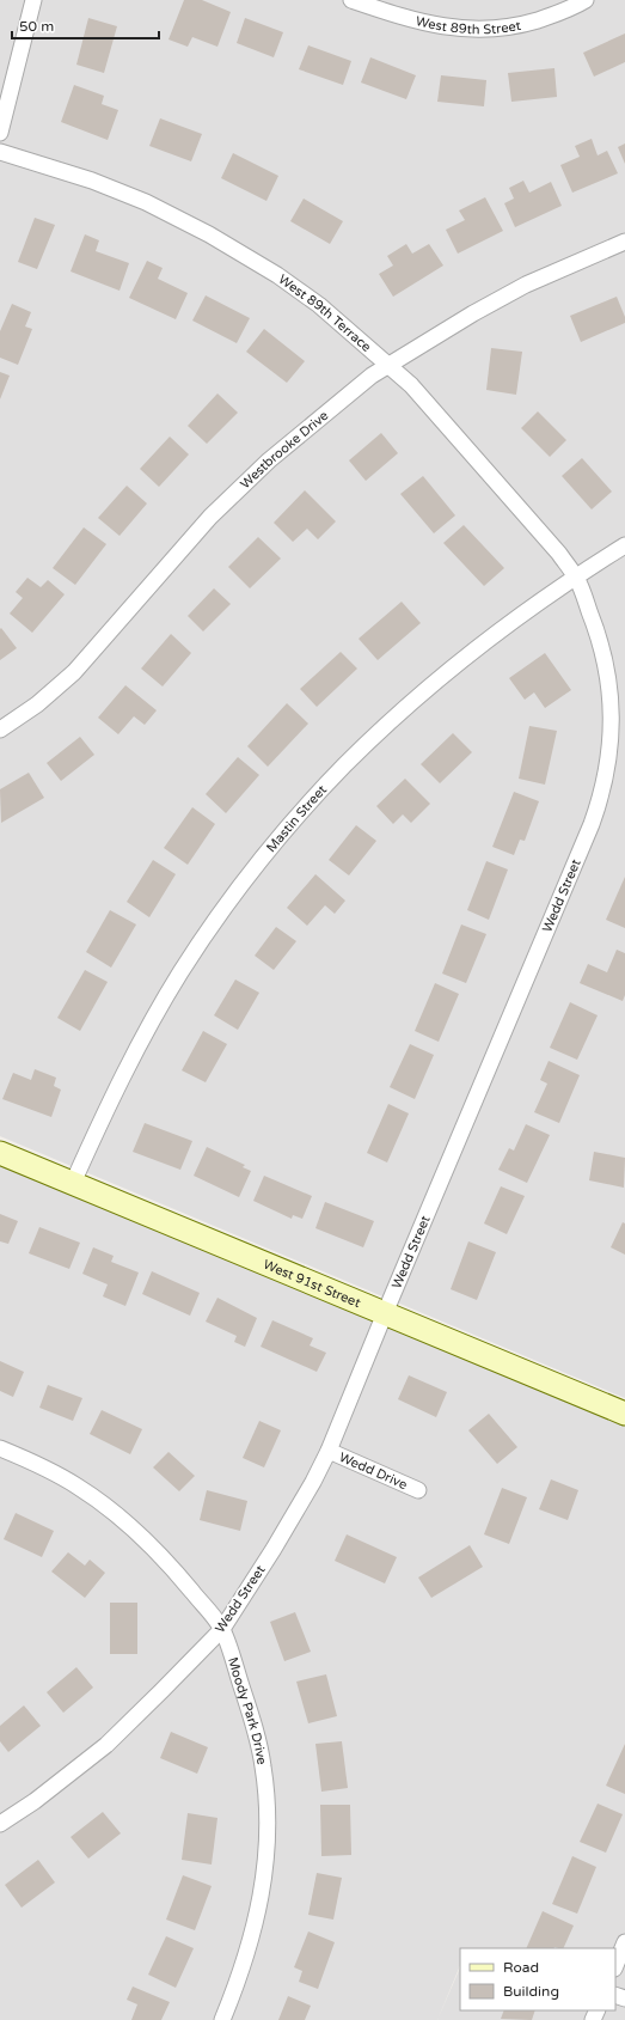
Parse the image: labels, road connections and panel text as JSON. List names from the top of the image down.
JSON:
{
  "streets": {
    "street": [
      "West 89th Street",
      "West 89th Terrace",
      "Westbrooke Drive",
      "Mastin Street",
      "Wedd Street",
      "West 91st Street",
      "Wedd Drive",
      "Moody Park Drive"
    ]
  },
  "crossings": [
    ["West 89th Terrace", "Westbrooke Drive"],
    ["West 89th Terrace", "Mastin Street"],
    ["West 89th Terrace", "Wedd Street"],
    ["Mastin Street", "Wedd Street"],
    ["Mastin Street", "West 91st Street"],
    ["Wedd Street", "West 91st Street"],
    ["Wedd Street", "Wedd Drive"],
    ["Wedd Street", "Moody Park Drive"]
  ],
  "legend": ["Road", "Building"],
  "scale_bar": "50 m"
}
